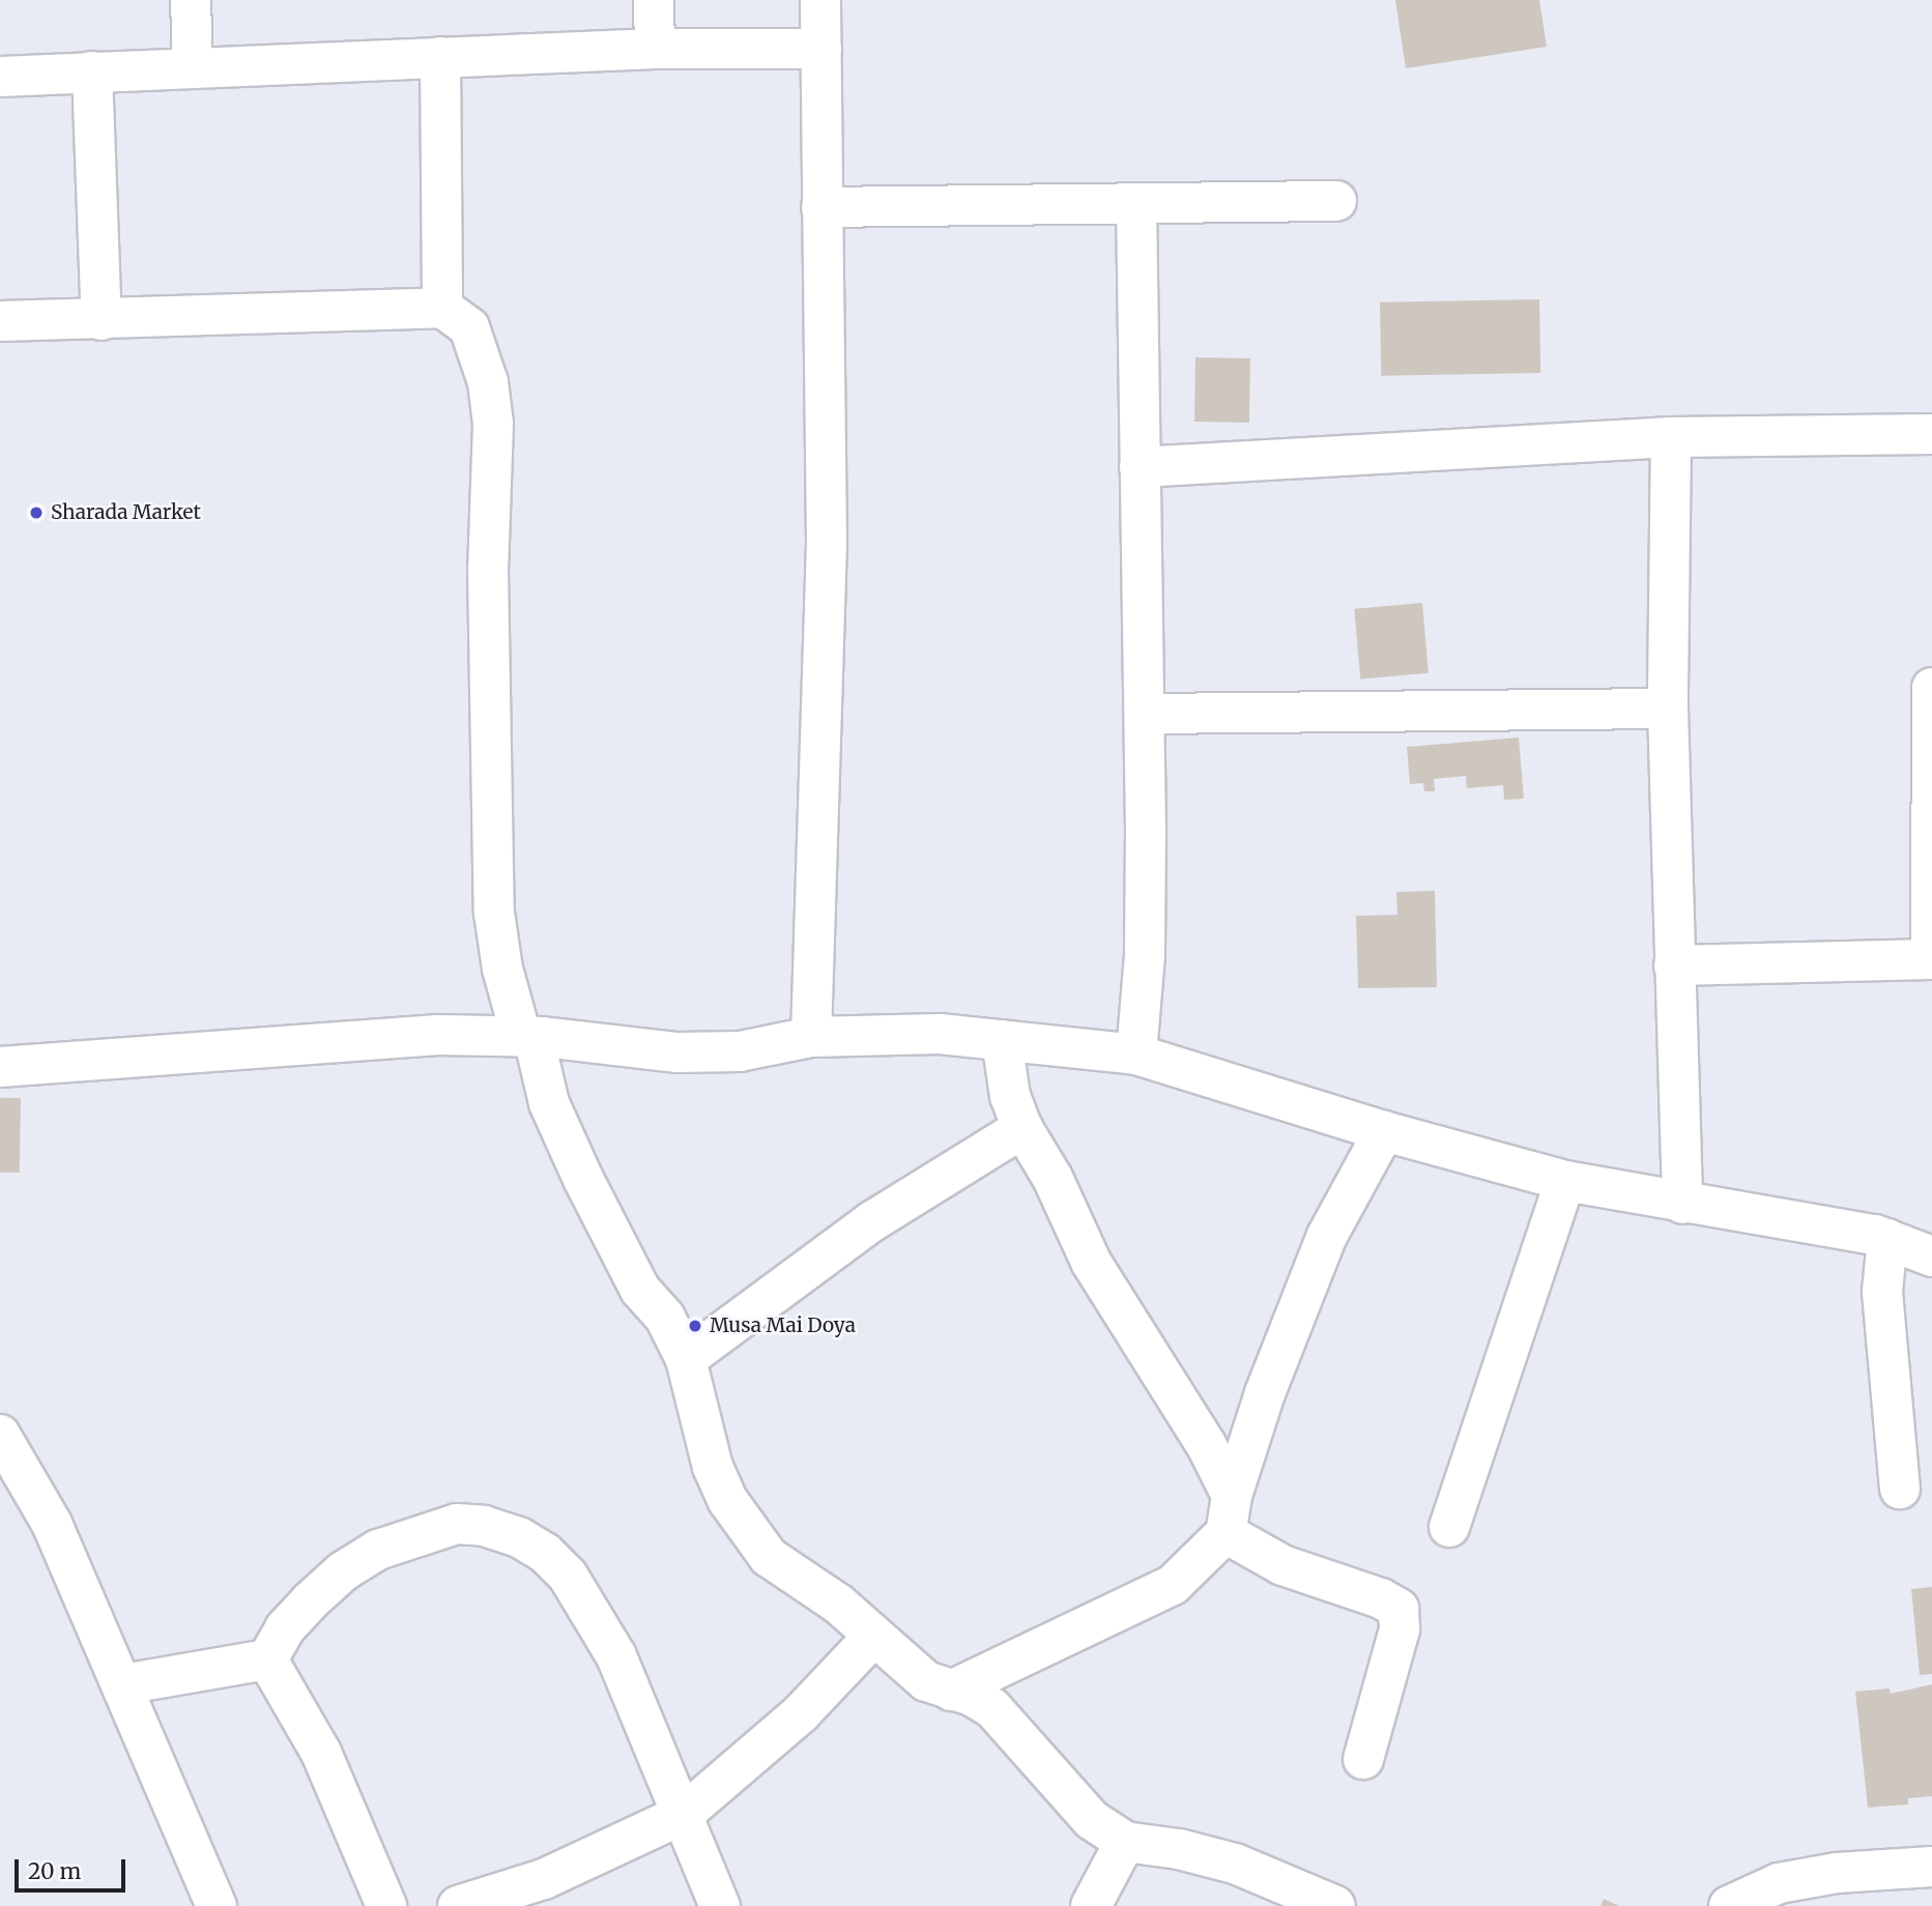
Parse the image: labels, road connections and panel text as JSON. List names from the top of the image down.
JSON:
{
  "places": ["Sharada Market", "Musa Mai Doya"],
  "scale_bar": "20 m"
}
